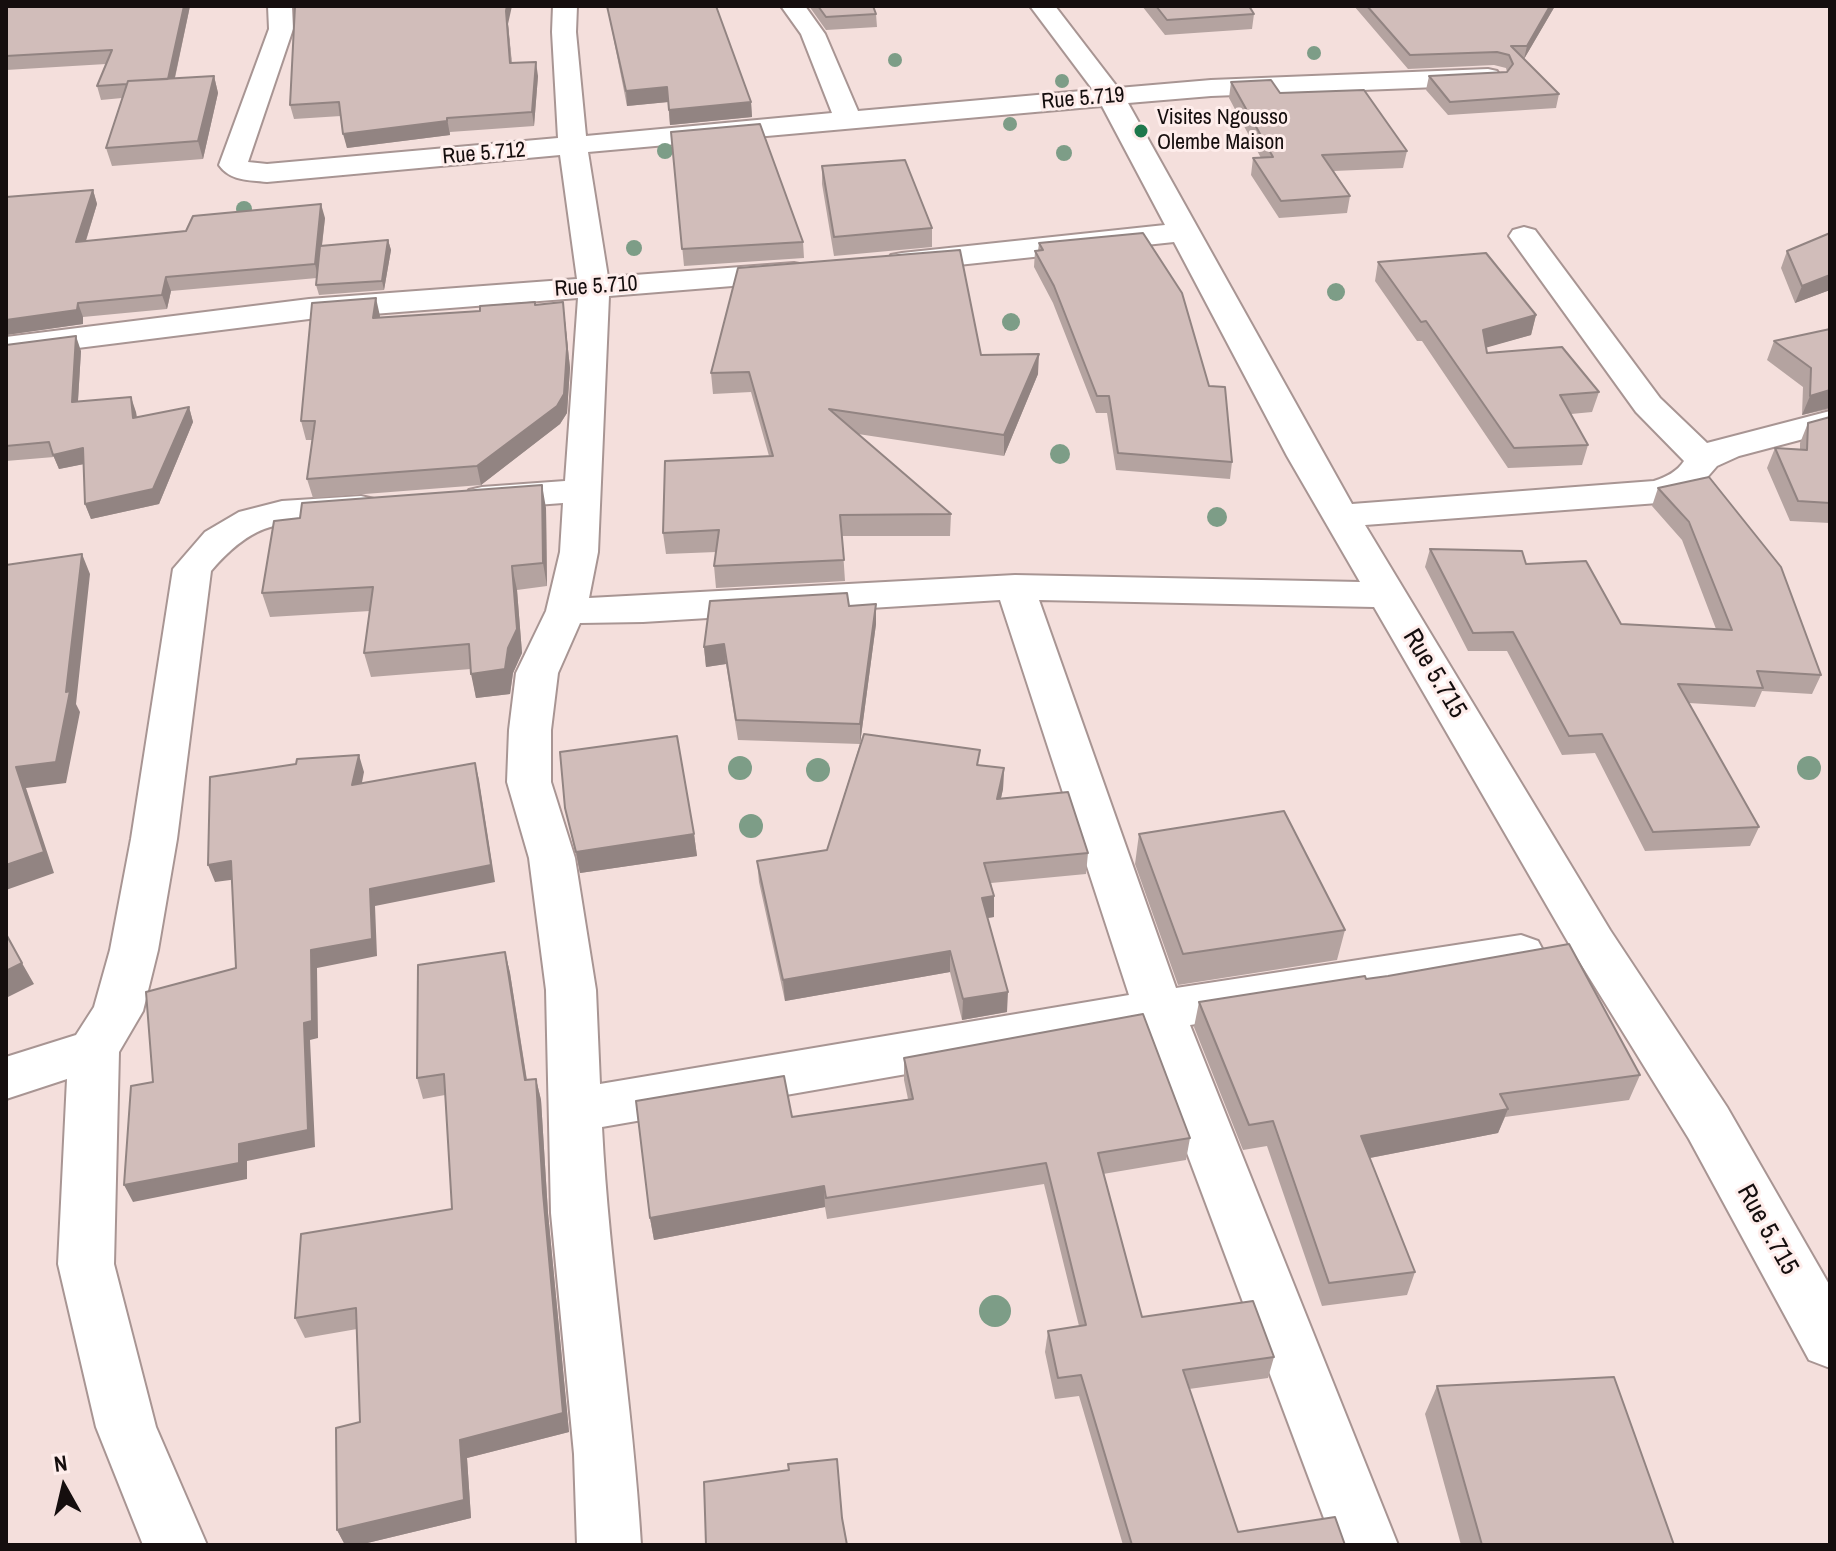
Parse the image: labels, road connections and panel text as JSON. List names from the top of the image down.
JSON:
{
  "streets": {
    "street": [
      "Rue 5.719",
      "Rue 5.712",
      "Rue 5.710",
      "Rue 5.715"
    ]
  },
  "crossings": [
    ["Rue 5.719", "Rue 5.712"],
    ["Rue 5.719", "Rue 5.715"]
  ],
  "places": ["Visites Ngousso Olembe Maison"],
  "north": "top"
}
